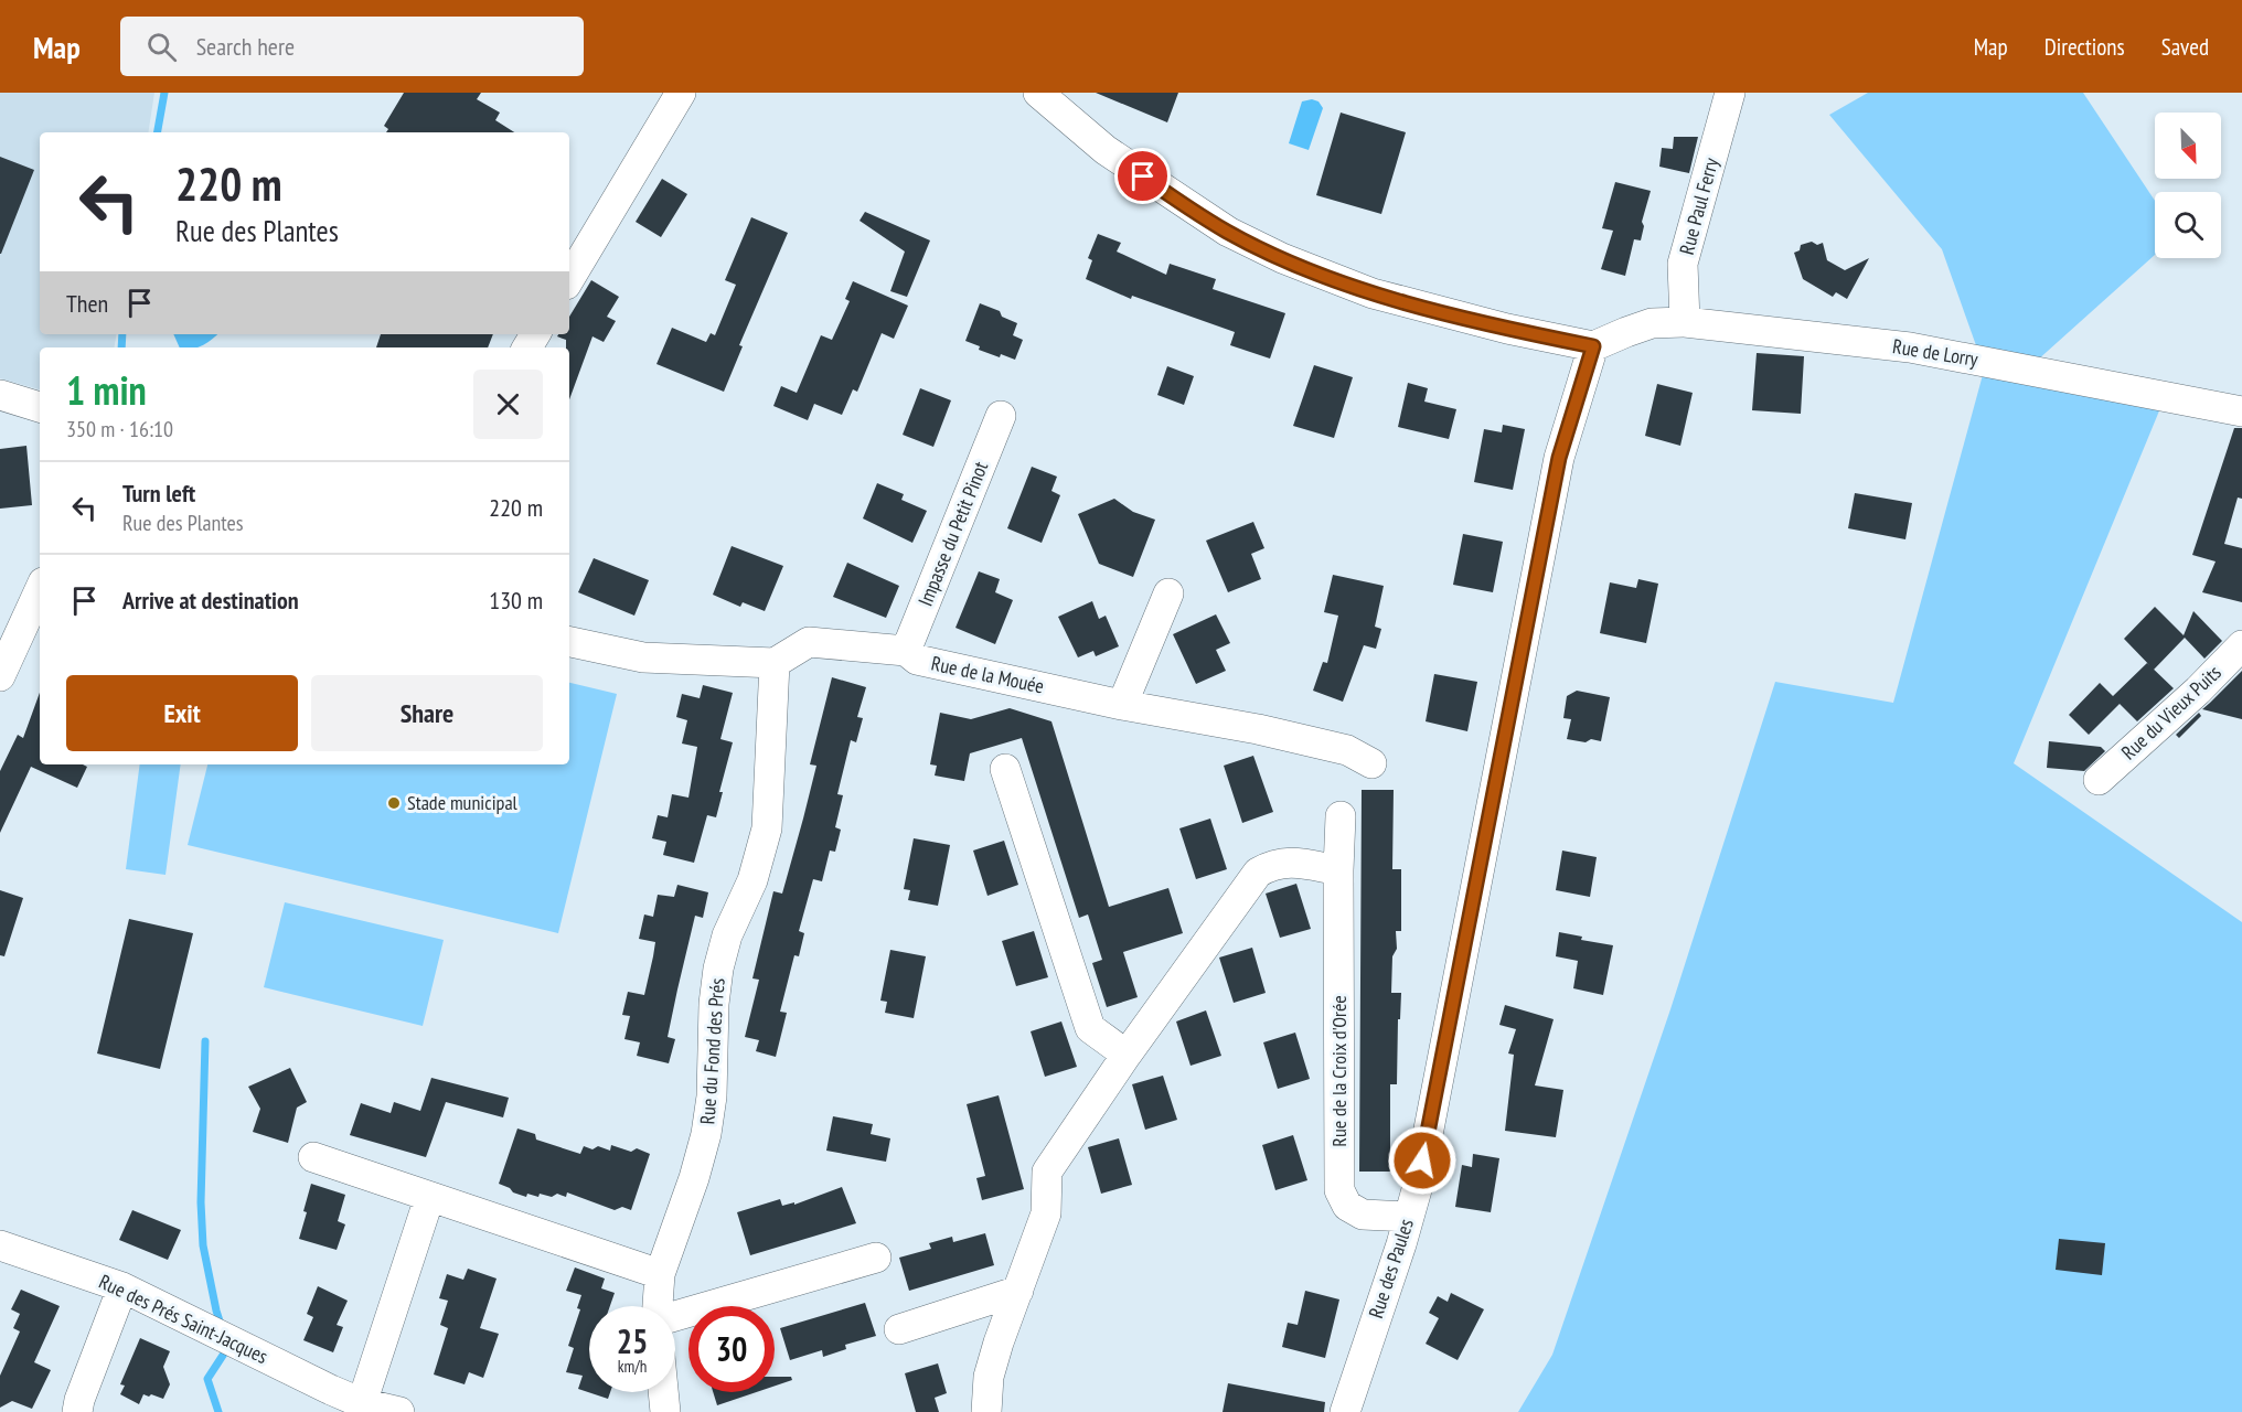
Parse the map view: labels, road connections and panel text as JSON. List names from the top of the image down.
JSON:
{
  "streets": {
    "street": [
      "Rue Paul Ferry",
      "Rue de Lorry",
      "Impasse du Petit Pinot",
      "Rue de la Mouée",
      "Rue du Vieux Puits",
      "Rue du Fond des Prés",
      "Rue de la Croix d'Orée",
      "Rue des Paules",
      "Rue des Prés Saint-Jacques"
    ]
  },
  "crossings": [
    ["Rue Paul Ferry", "Rue de Lorry"],
    ["Rue de Lorry", "Rue des Paules"],
    ["Impasse du Petit Pinot", "Rue de la Mouée"],
    ["Rue de la Mouée", "Rue du Fond des Prés"],
    ["Rue de la Croix d'Orée", "Rue des Paules"]
  ],
  "places": ["Stade municipal"],
  "north": "bottom right",
  "page": {
    "header": "Map",
    "search": "Search here",
    "nav": ["Map", "Directions", "Saved"],
    "turn": ["220 m", "Rue des Plantes"],
    "then": "Then",
    "heading": ["1 min", "350 m · 16:10"],
    "list": [
      {
        "name": "Turn left",
        "note": "Rue des Plantes",
        "value": "220 m"
      },
      {
        "name": "Arrive at destination",
        "value": "130 m"
      }
    ],
    "buttons": ["Exit", "Share"],
    "speed": "25 km/h",
    "limit": "30"
  }
}
